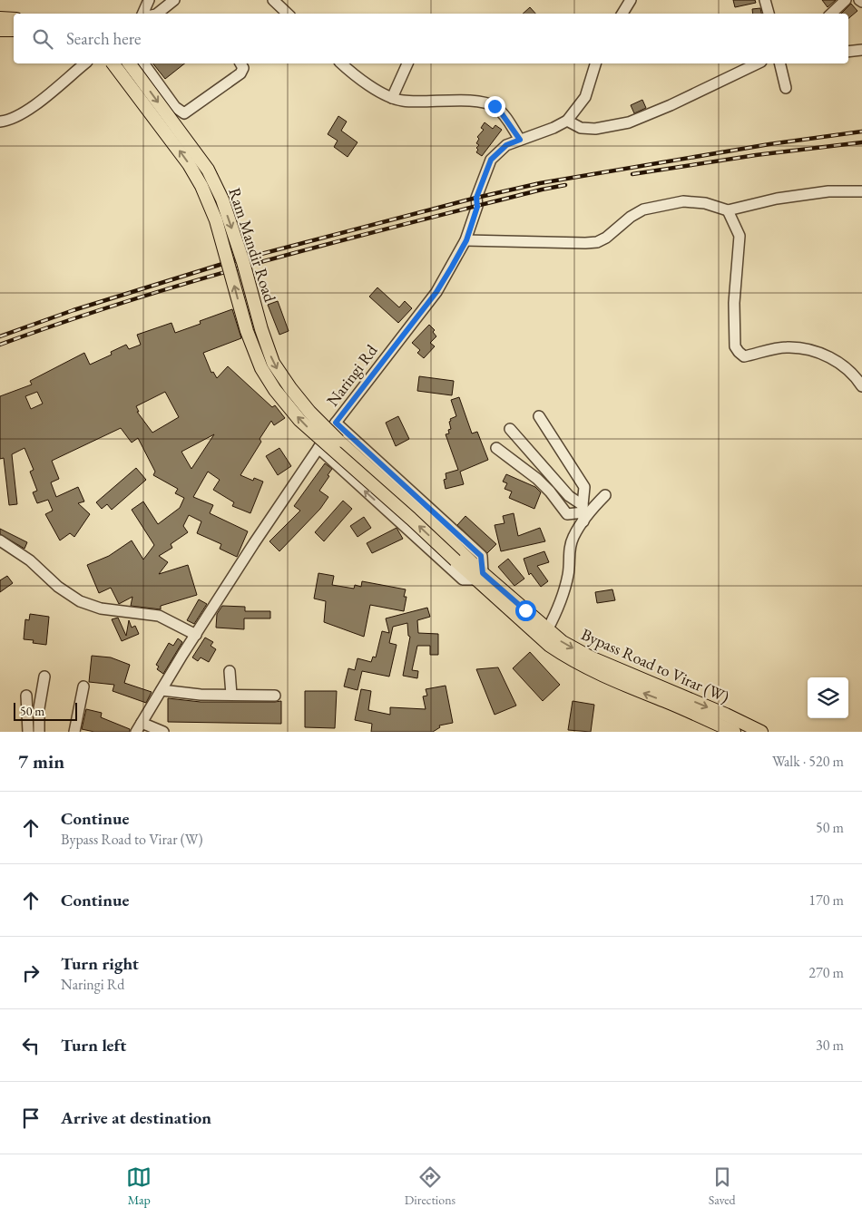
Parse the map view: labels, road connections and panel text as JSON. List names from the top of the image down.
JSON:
{
  "streets": {
    "main road": ["Ram Mandir Road", "Bypass Road to Virar (W)"],
    "street": ["Naringi Rd"]
  },
  "scale_bar": "50 m",
  "page": {
    "search": "Search here",
    "scale": "50 m",
    "heading": ["7 min", "Walk · 520 m"],
    "list": [
      ["Continue", "Bypass Road to Virar (W)", "50 m"],
      ["Continue", "170 m"],
      ["Turn right", "Naringi Rd", "270 m"],
      ["Turn left", "30 m"],
      "Arrive at destination"
    ],
    "nav": ["Map", "Directions", "Saved"]
  }
}
